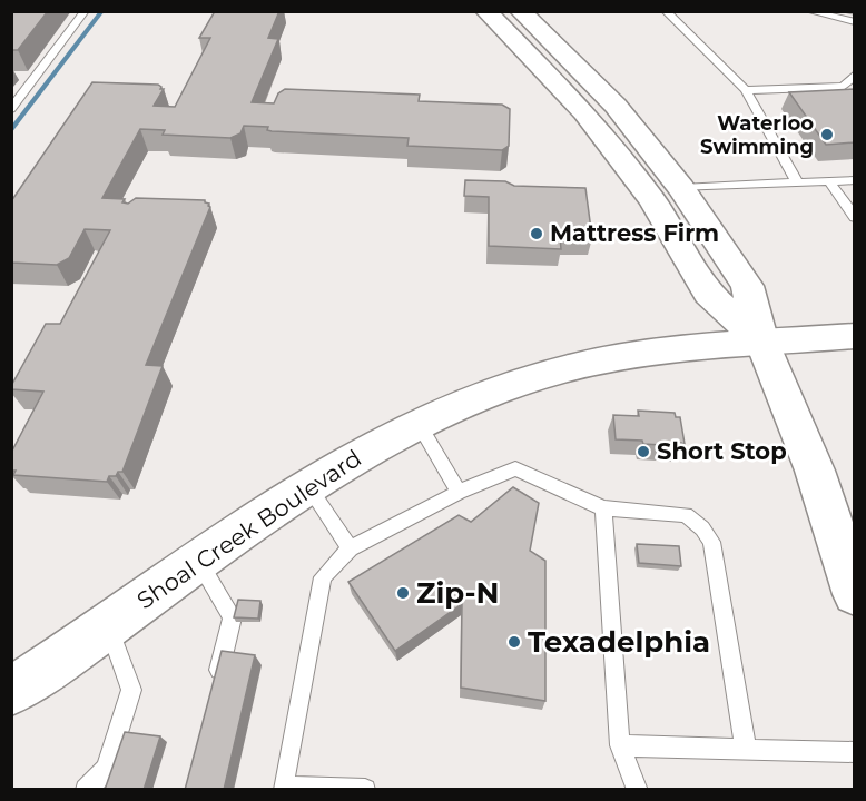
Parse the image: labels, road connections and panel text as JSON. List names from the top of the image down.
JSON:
{
  "streets": {
    "main road": ["Shoal Creek Boulevard"]
  },
  "places": [
    "Waterloo Swimming",
    "Mattress Firm",
    "Short Stop",
    "Zip-N",
    "Texadelphia"
  ]
}
